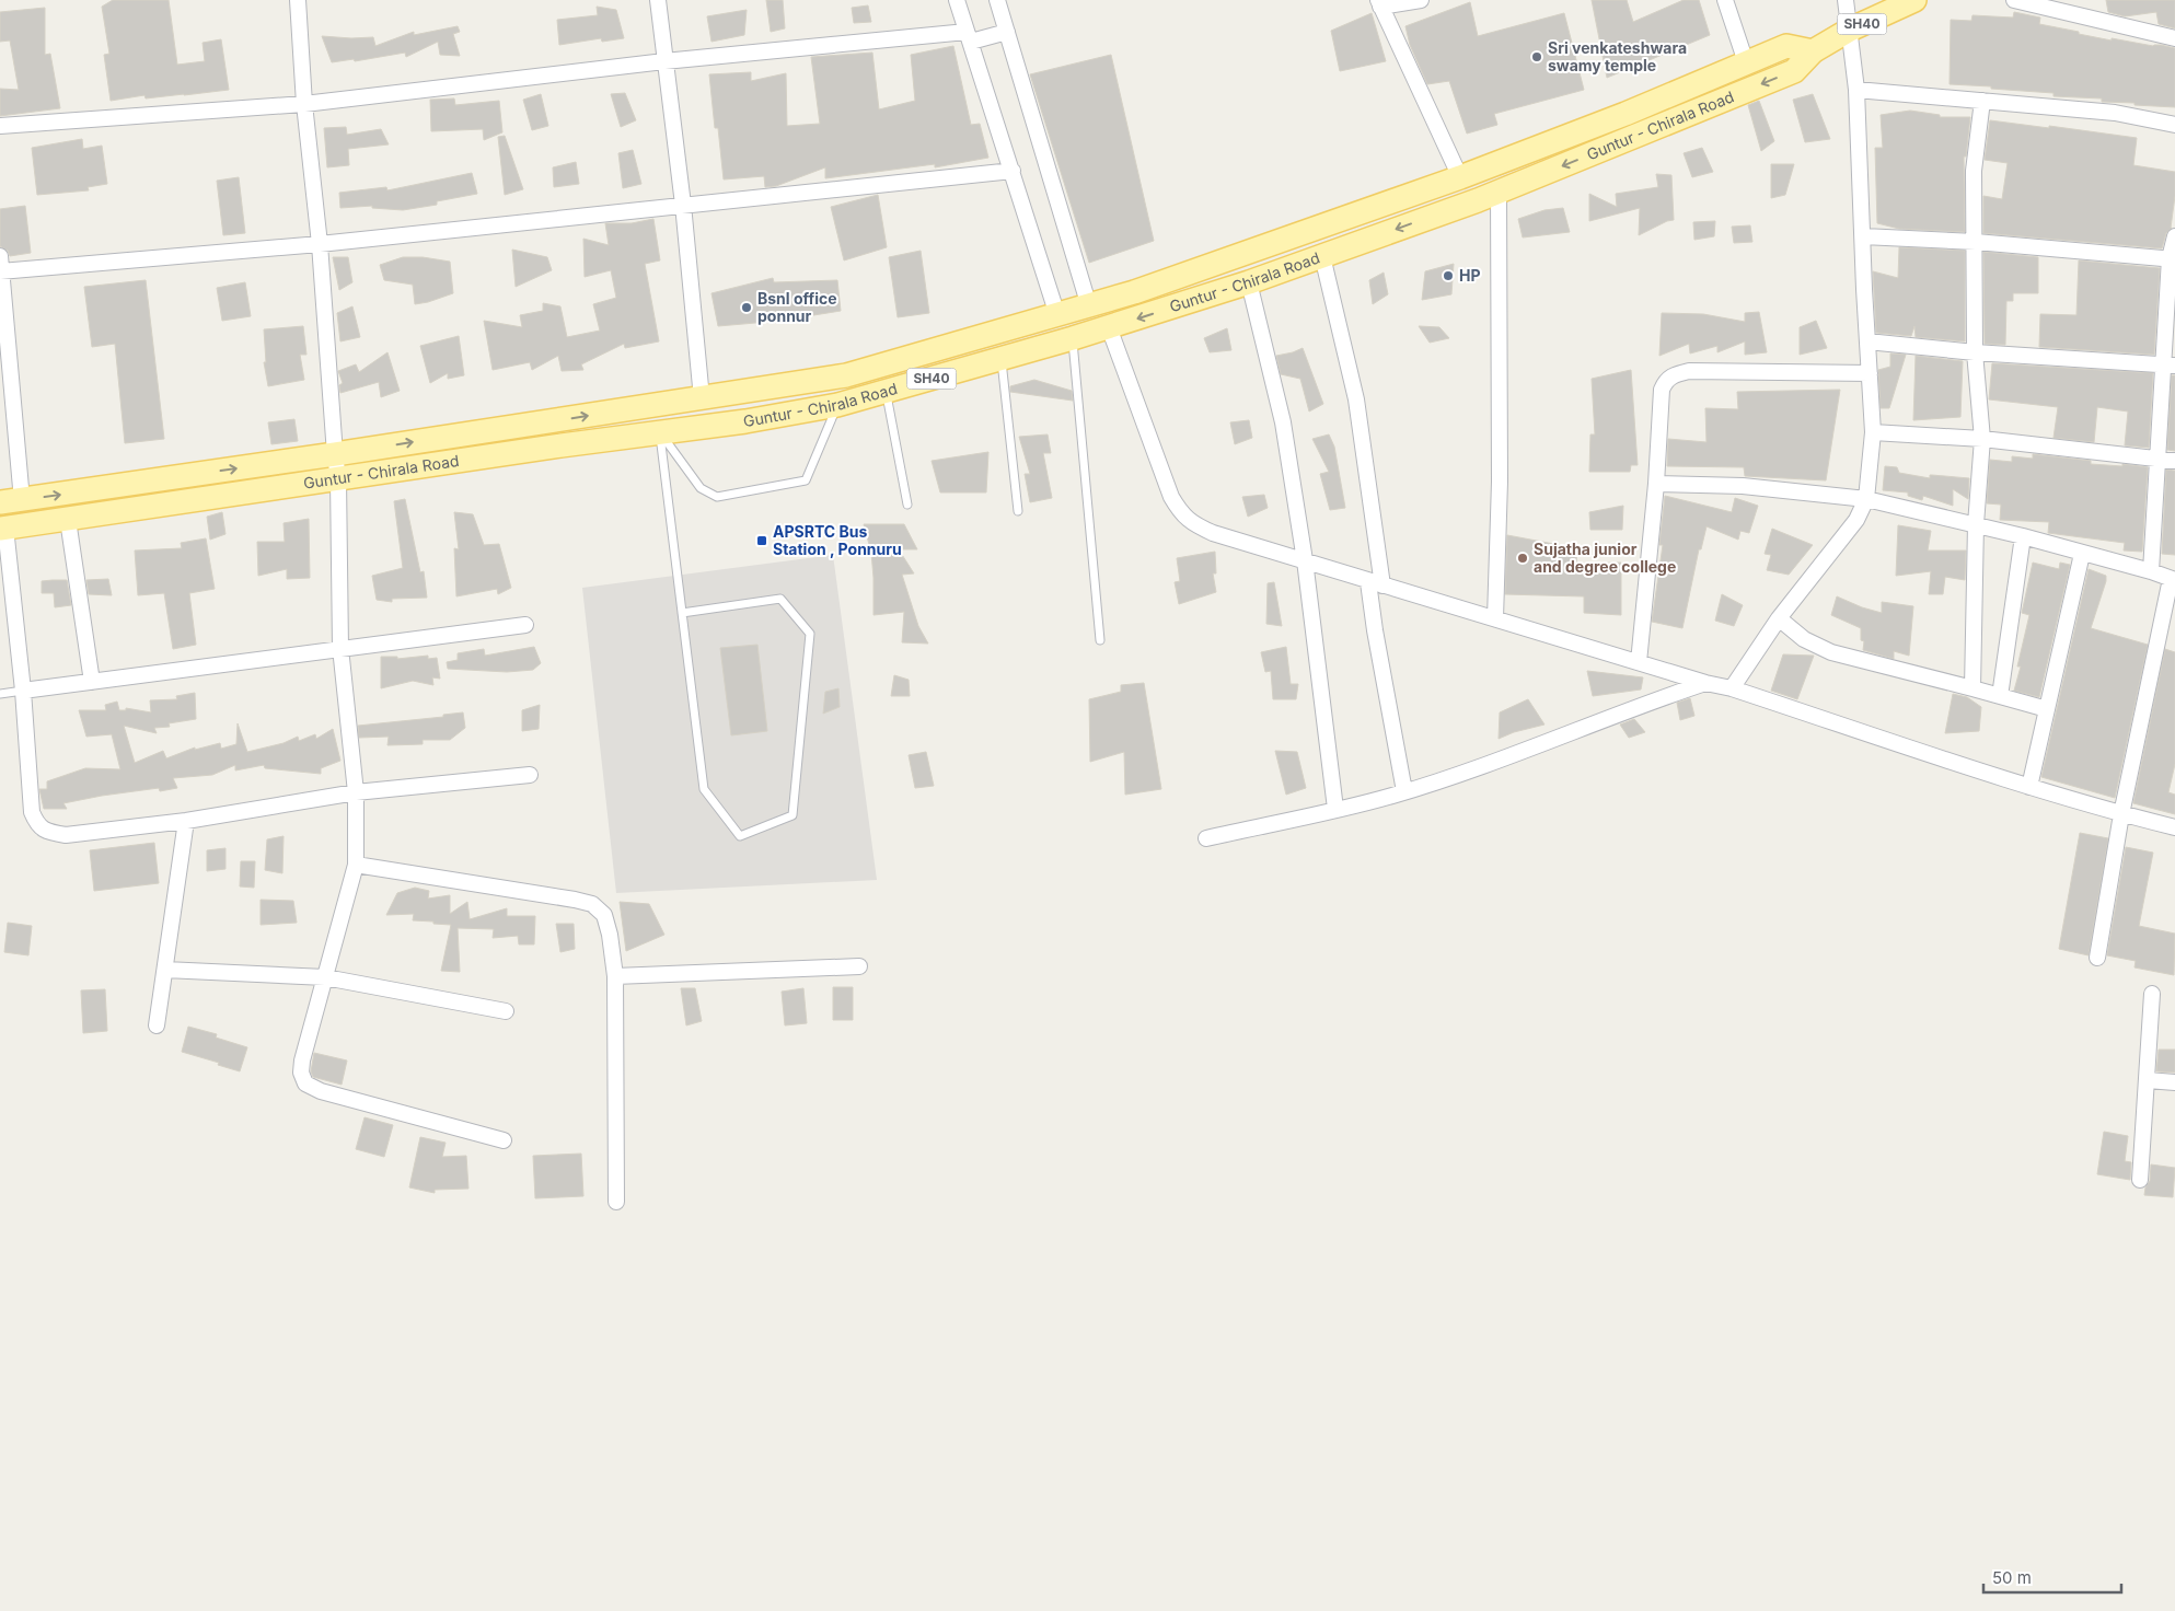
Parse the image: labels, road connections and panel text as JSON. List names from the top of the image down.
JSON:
{
  "streets": {
    "main road": ["SH40", "Guntur - Chirala Road"]
  },
  "places": {
    "other": [
      "Sri venkateshwara swamy temple",
      "HP",
      "Bsnl office ponnur",
      "Sujatha junior and degree college"
    ],
    "transit": ["APSRTC Bus Station , Ponnuru"]
  },
  "scale_bar": "50 m"
}
